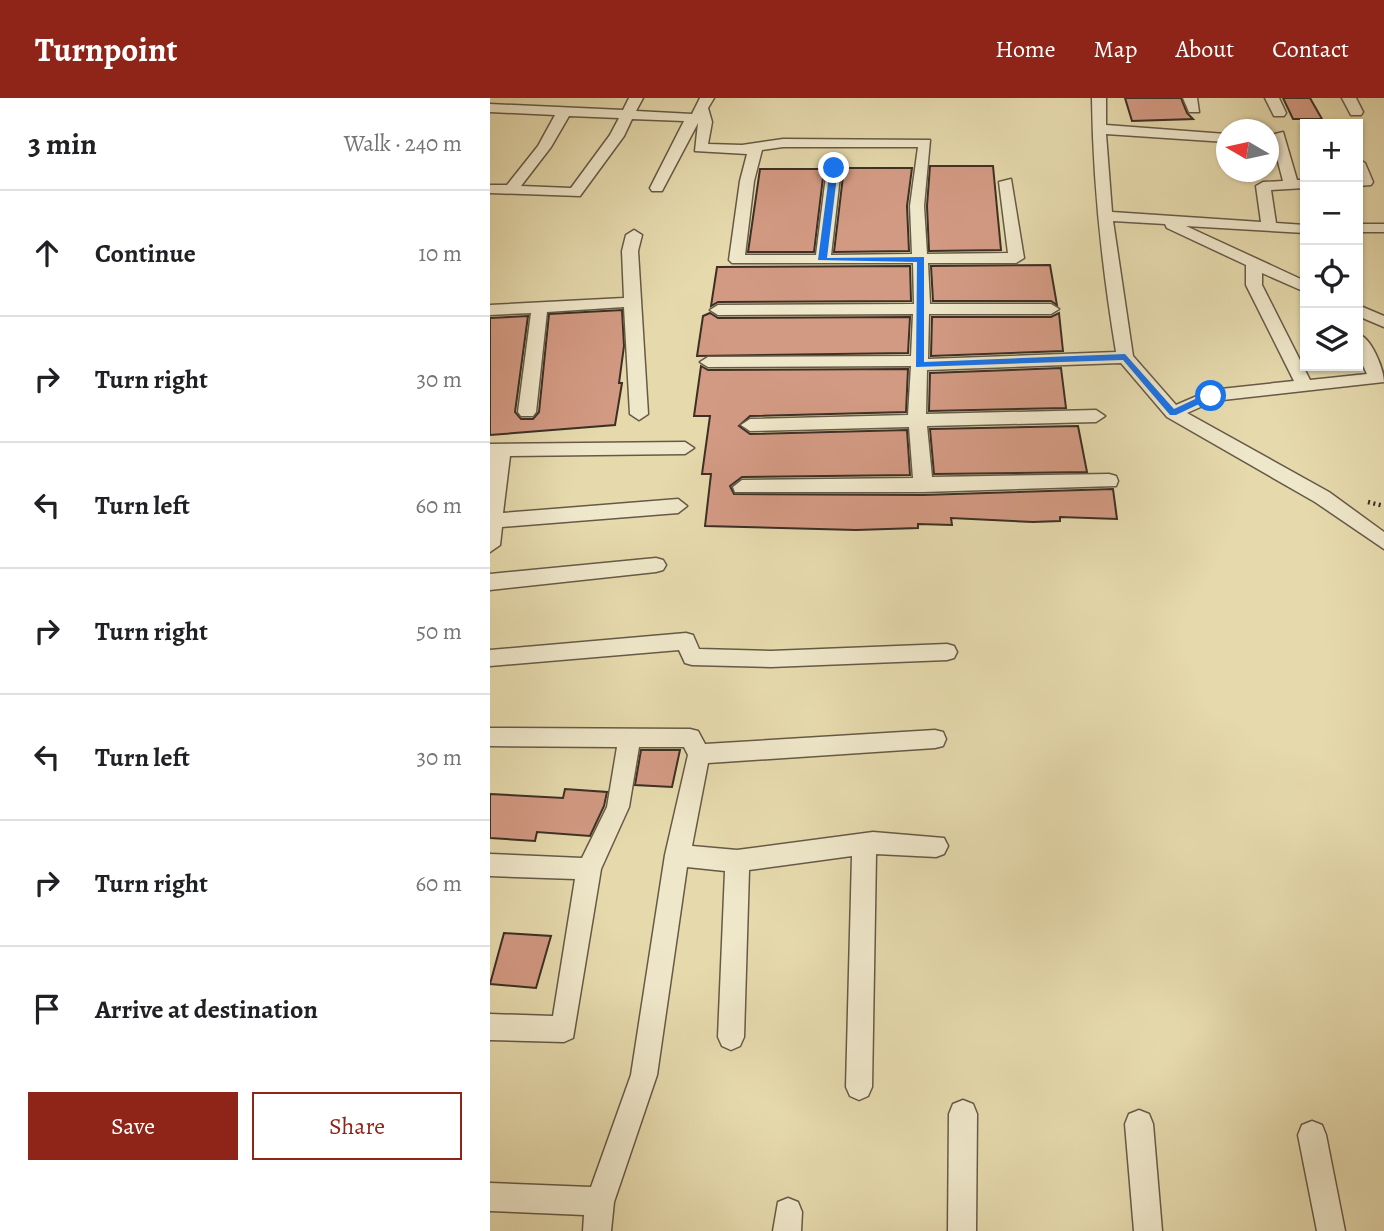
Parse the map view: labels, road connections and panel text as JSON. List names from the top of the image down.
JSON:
{
  "north": "left",
  "page": {
    "header": "Turnpoint",
    "nav": [
      "Home",
      "Map",
      "About",
      "Contact"
    ],
    "heading": ["3 min", "Walk · 240 m"],
    "map_buttons": ["+", "−"],
    "list": [
      ["Continue", "10 m"],
      ["Turn right", "30 m"],
      ["Turn left", "60 m"],
      ["Turn right", "50 m"],
      ["Turn left", "30 m"],
      ["Turn right", "60 m"],
      "Arrive at destination"
    ],
    "buttons": ["Save", "Share"]
  }
}
